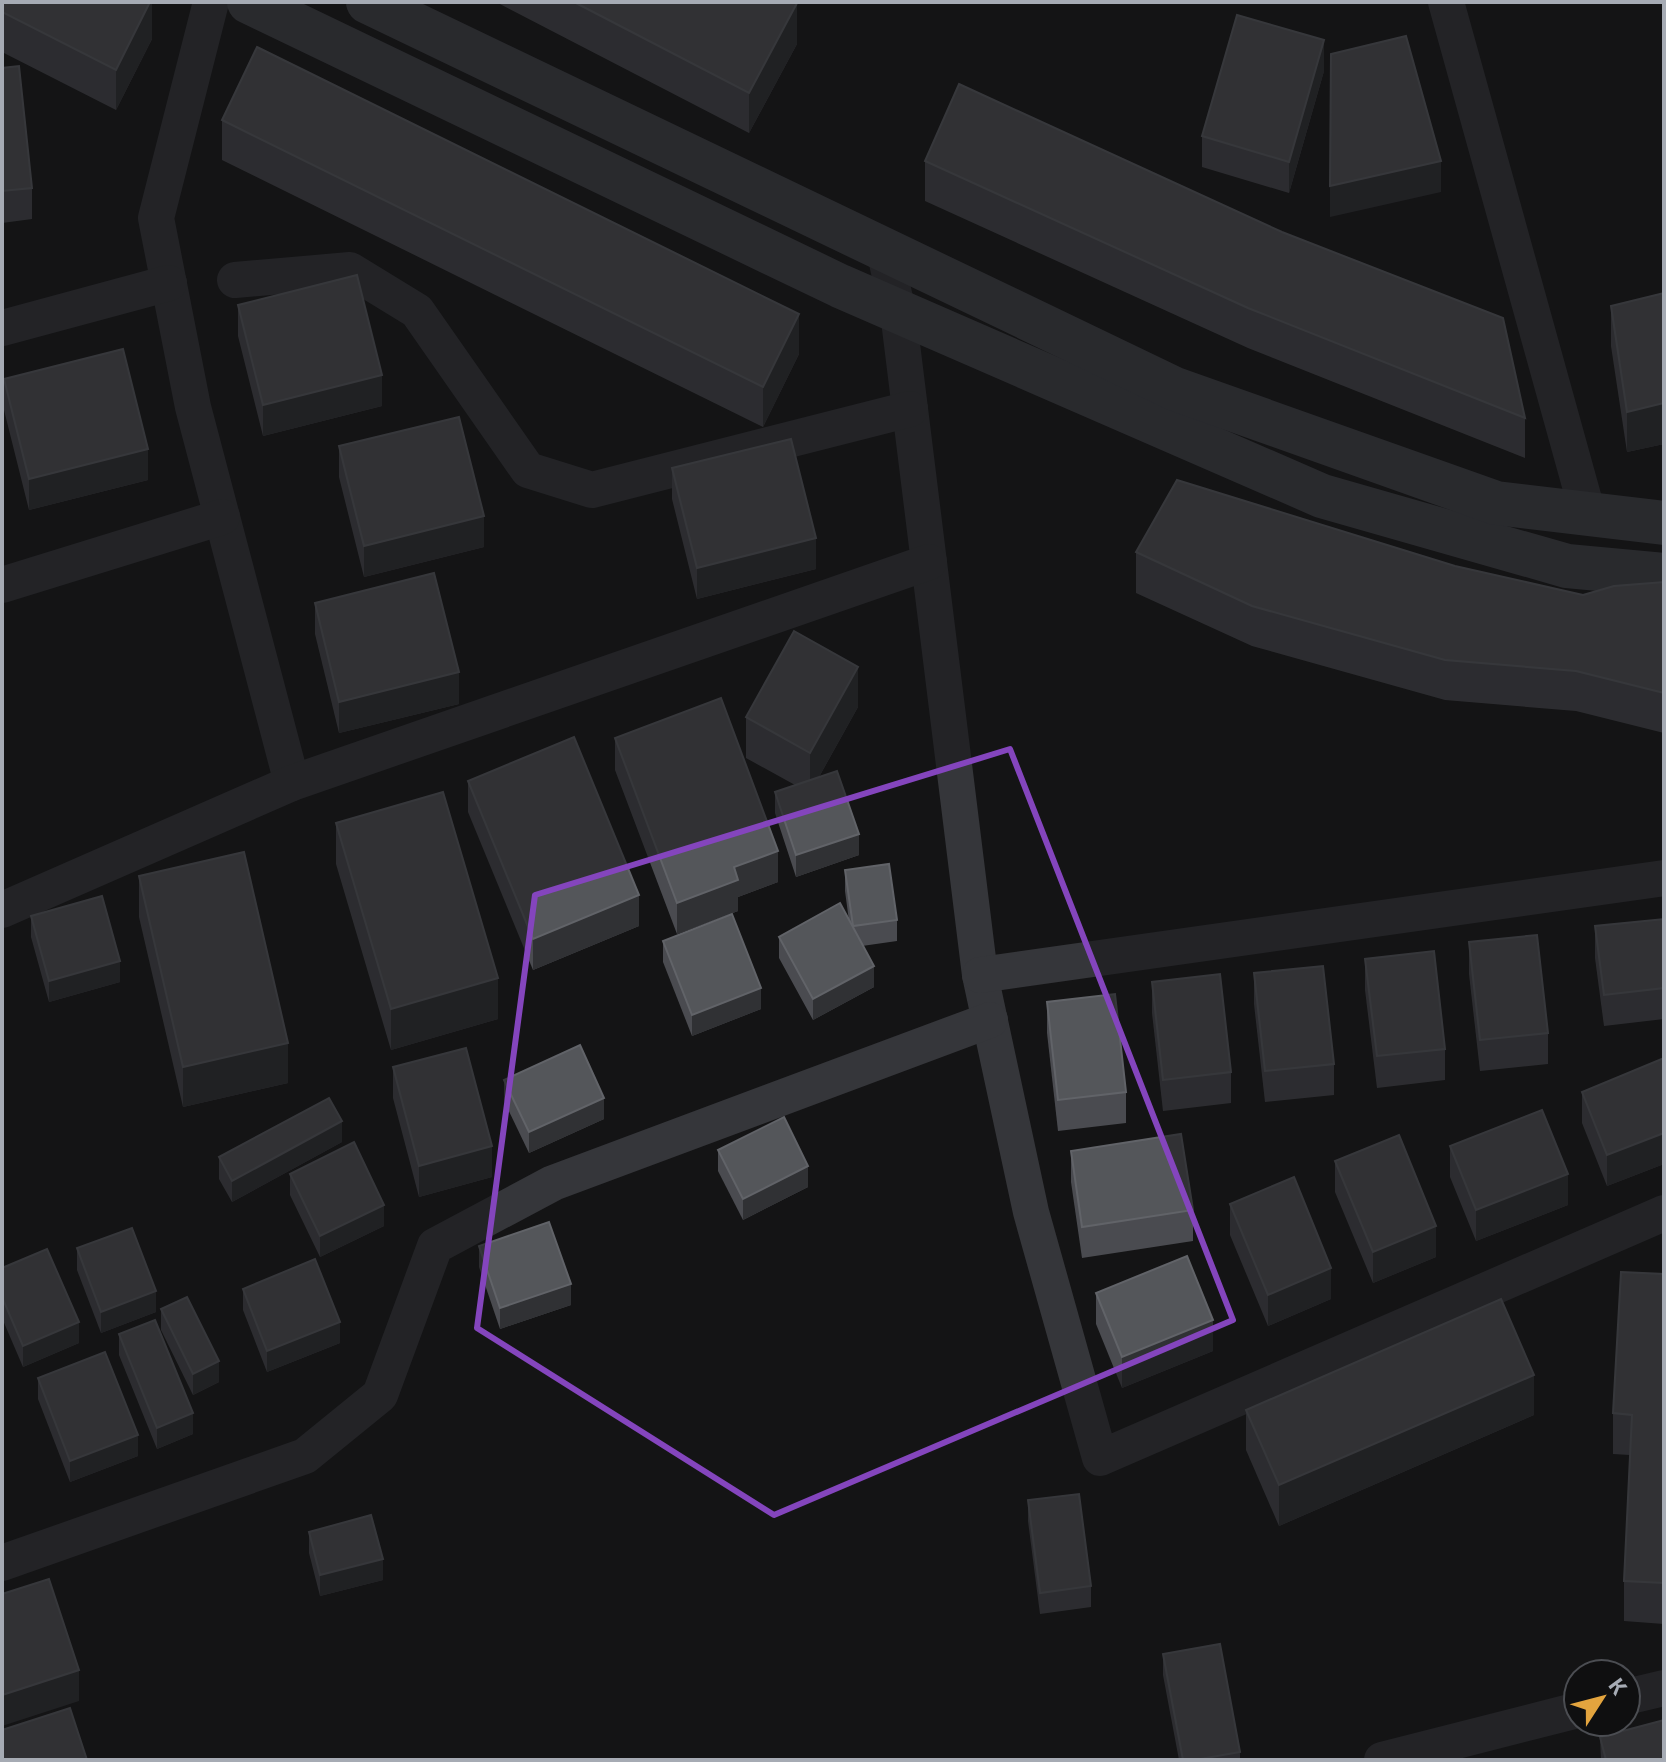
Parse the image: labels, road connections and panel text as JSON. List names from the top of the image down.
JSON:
{
  "north": "top right"
}
